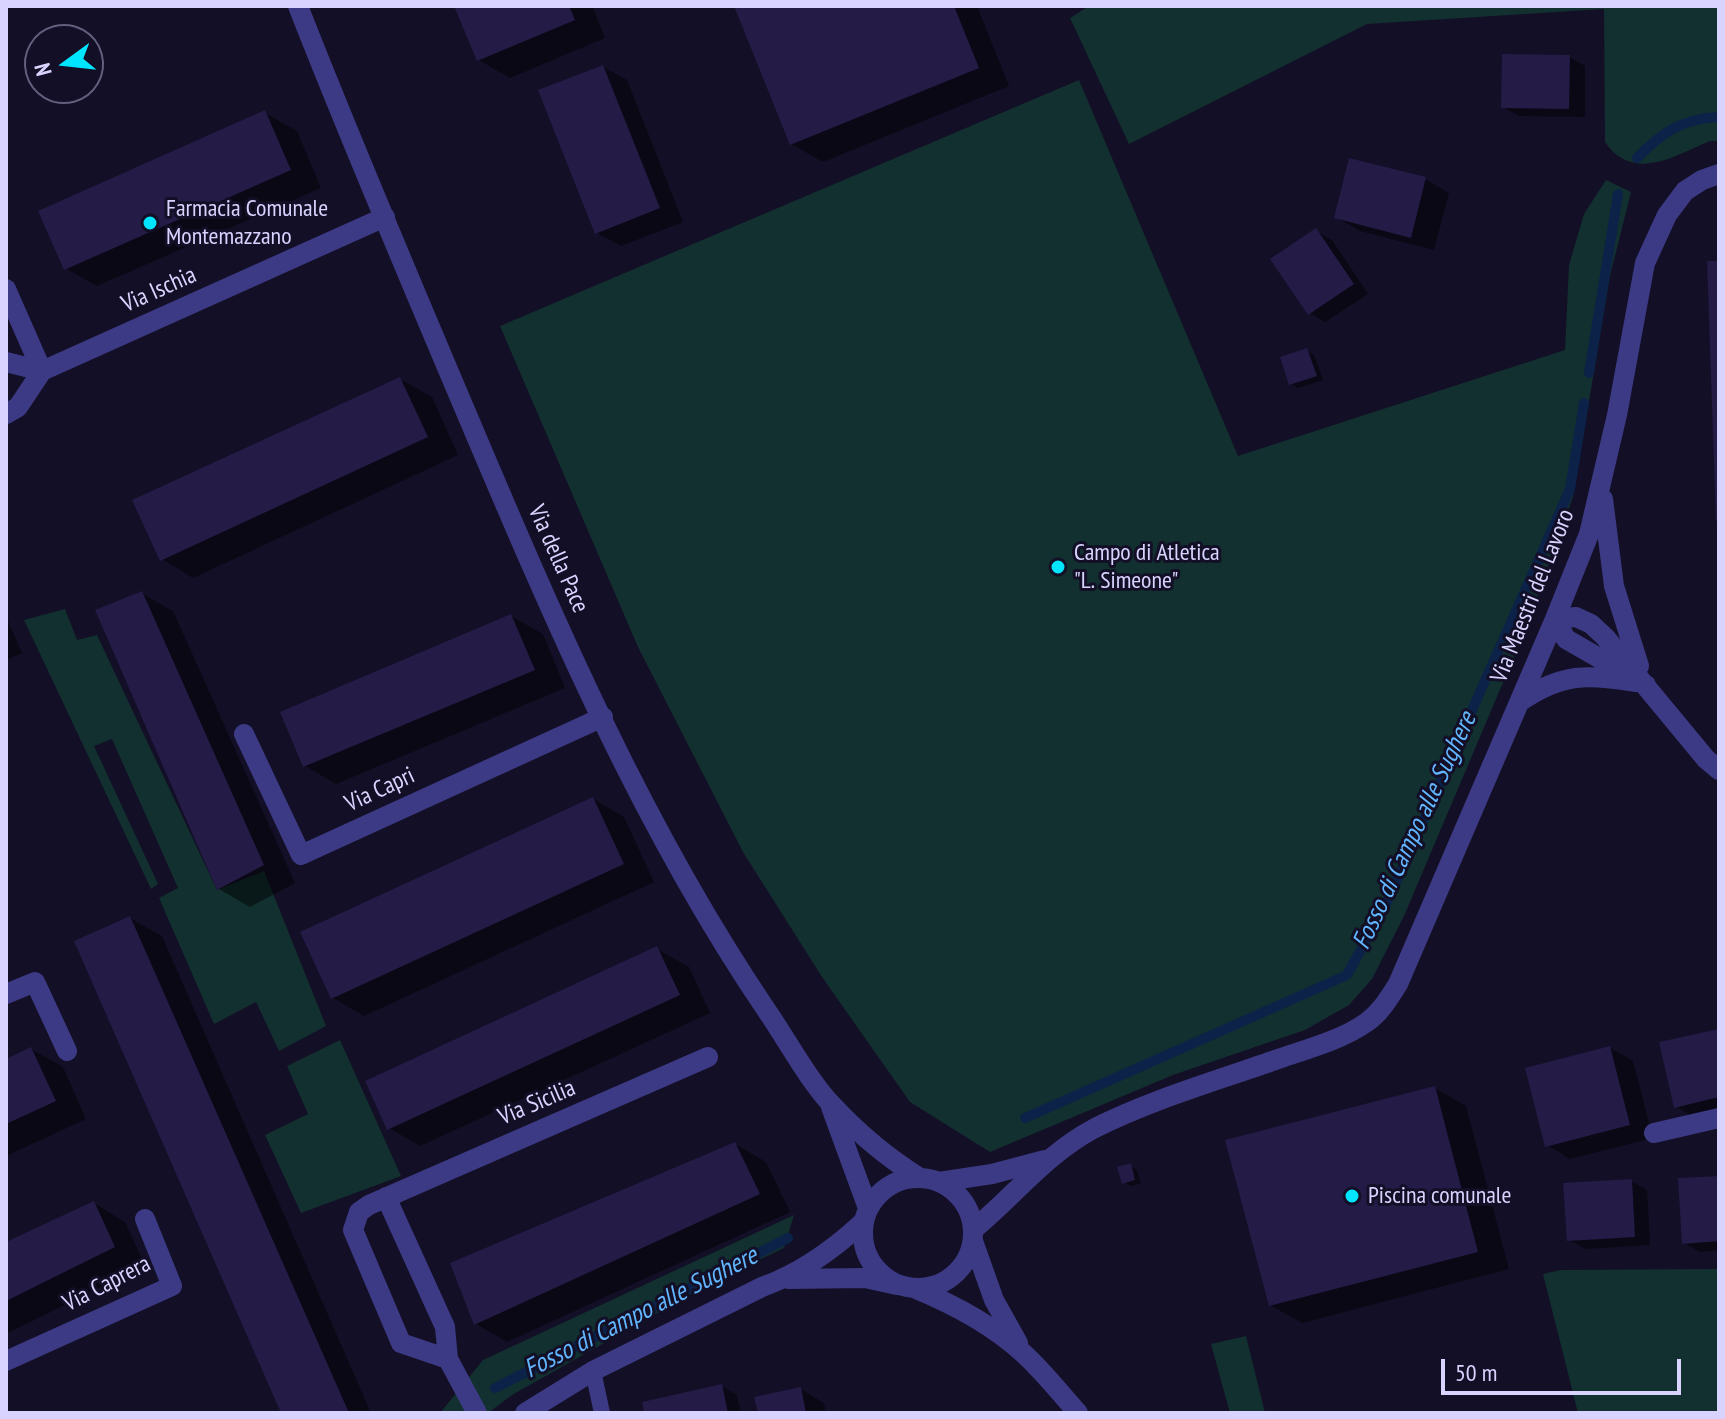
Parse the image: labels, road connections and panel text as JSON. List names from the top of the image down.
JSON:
{
  "streets": {
    "street": [
      "Via Ischia",
      "Via della Pace",
      "Via Maestri del Lavoro",
      "Via Capri",
      "Via Sicilia",
      "Via Caprera"
    ]
  },
  "crossings": [
    ["Via Ischia", "Via della Pace"],
    ["Via della Pace", "Via Maestri del Lavoro"],
    ["Via della Pace", "Via Capri"]
  ],
  "water": ["Fosso di Campo alle Sughere"],
  "places": ["Farmacia Comunale Montemazzano", "Campo di Atletica \"L. Simeone\"", "Piscina comunale"],
  "scale_bar": "50 m",
  "north": "left"
}
